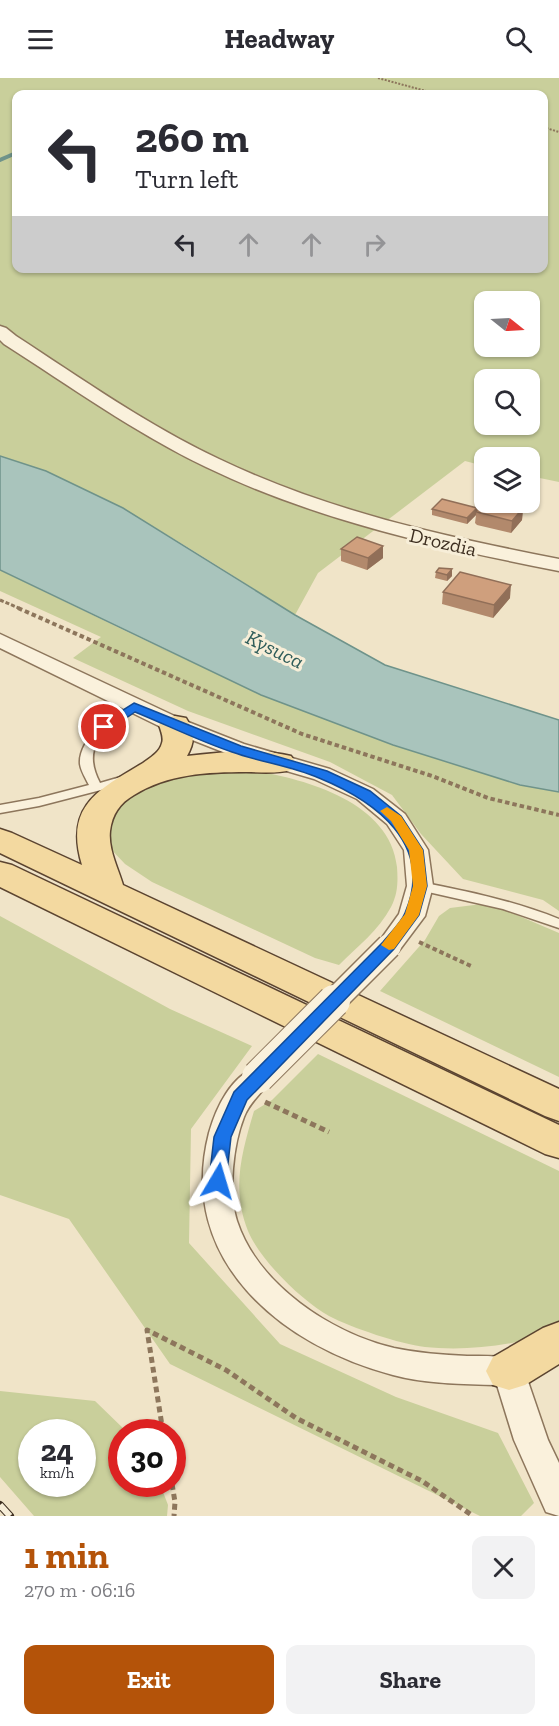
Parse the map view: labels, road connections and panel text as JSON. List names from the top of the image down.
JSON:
{
  "streets": {
    "street": ["Drozdia"]
  },
  "water": ["Kysuca"],
  "north": "right",
  "page": {
    "header": "Headway",
    "turn": ["260 m", "Turn left"],
    "speed": "24 km/h",
    "limit": "30",
    "heading": ["1 min", "270 m · 06:16"],
    "buttons": ["Exit", "Share"]
  }
}
